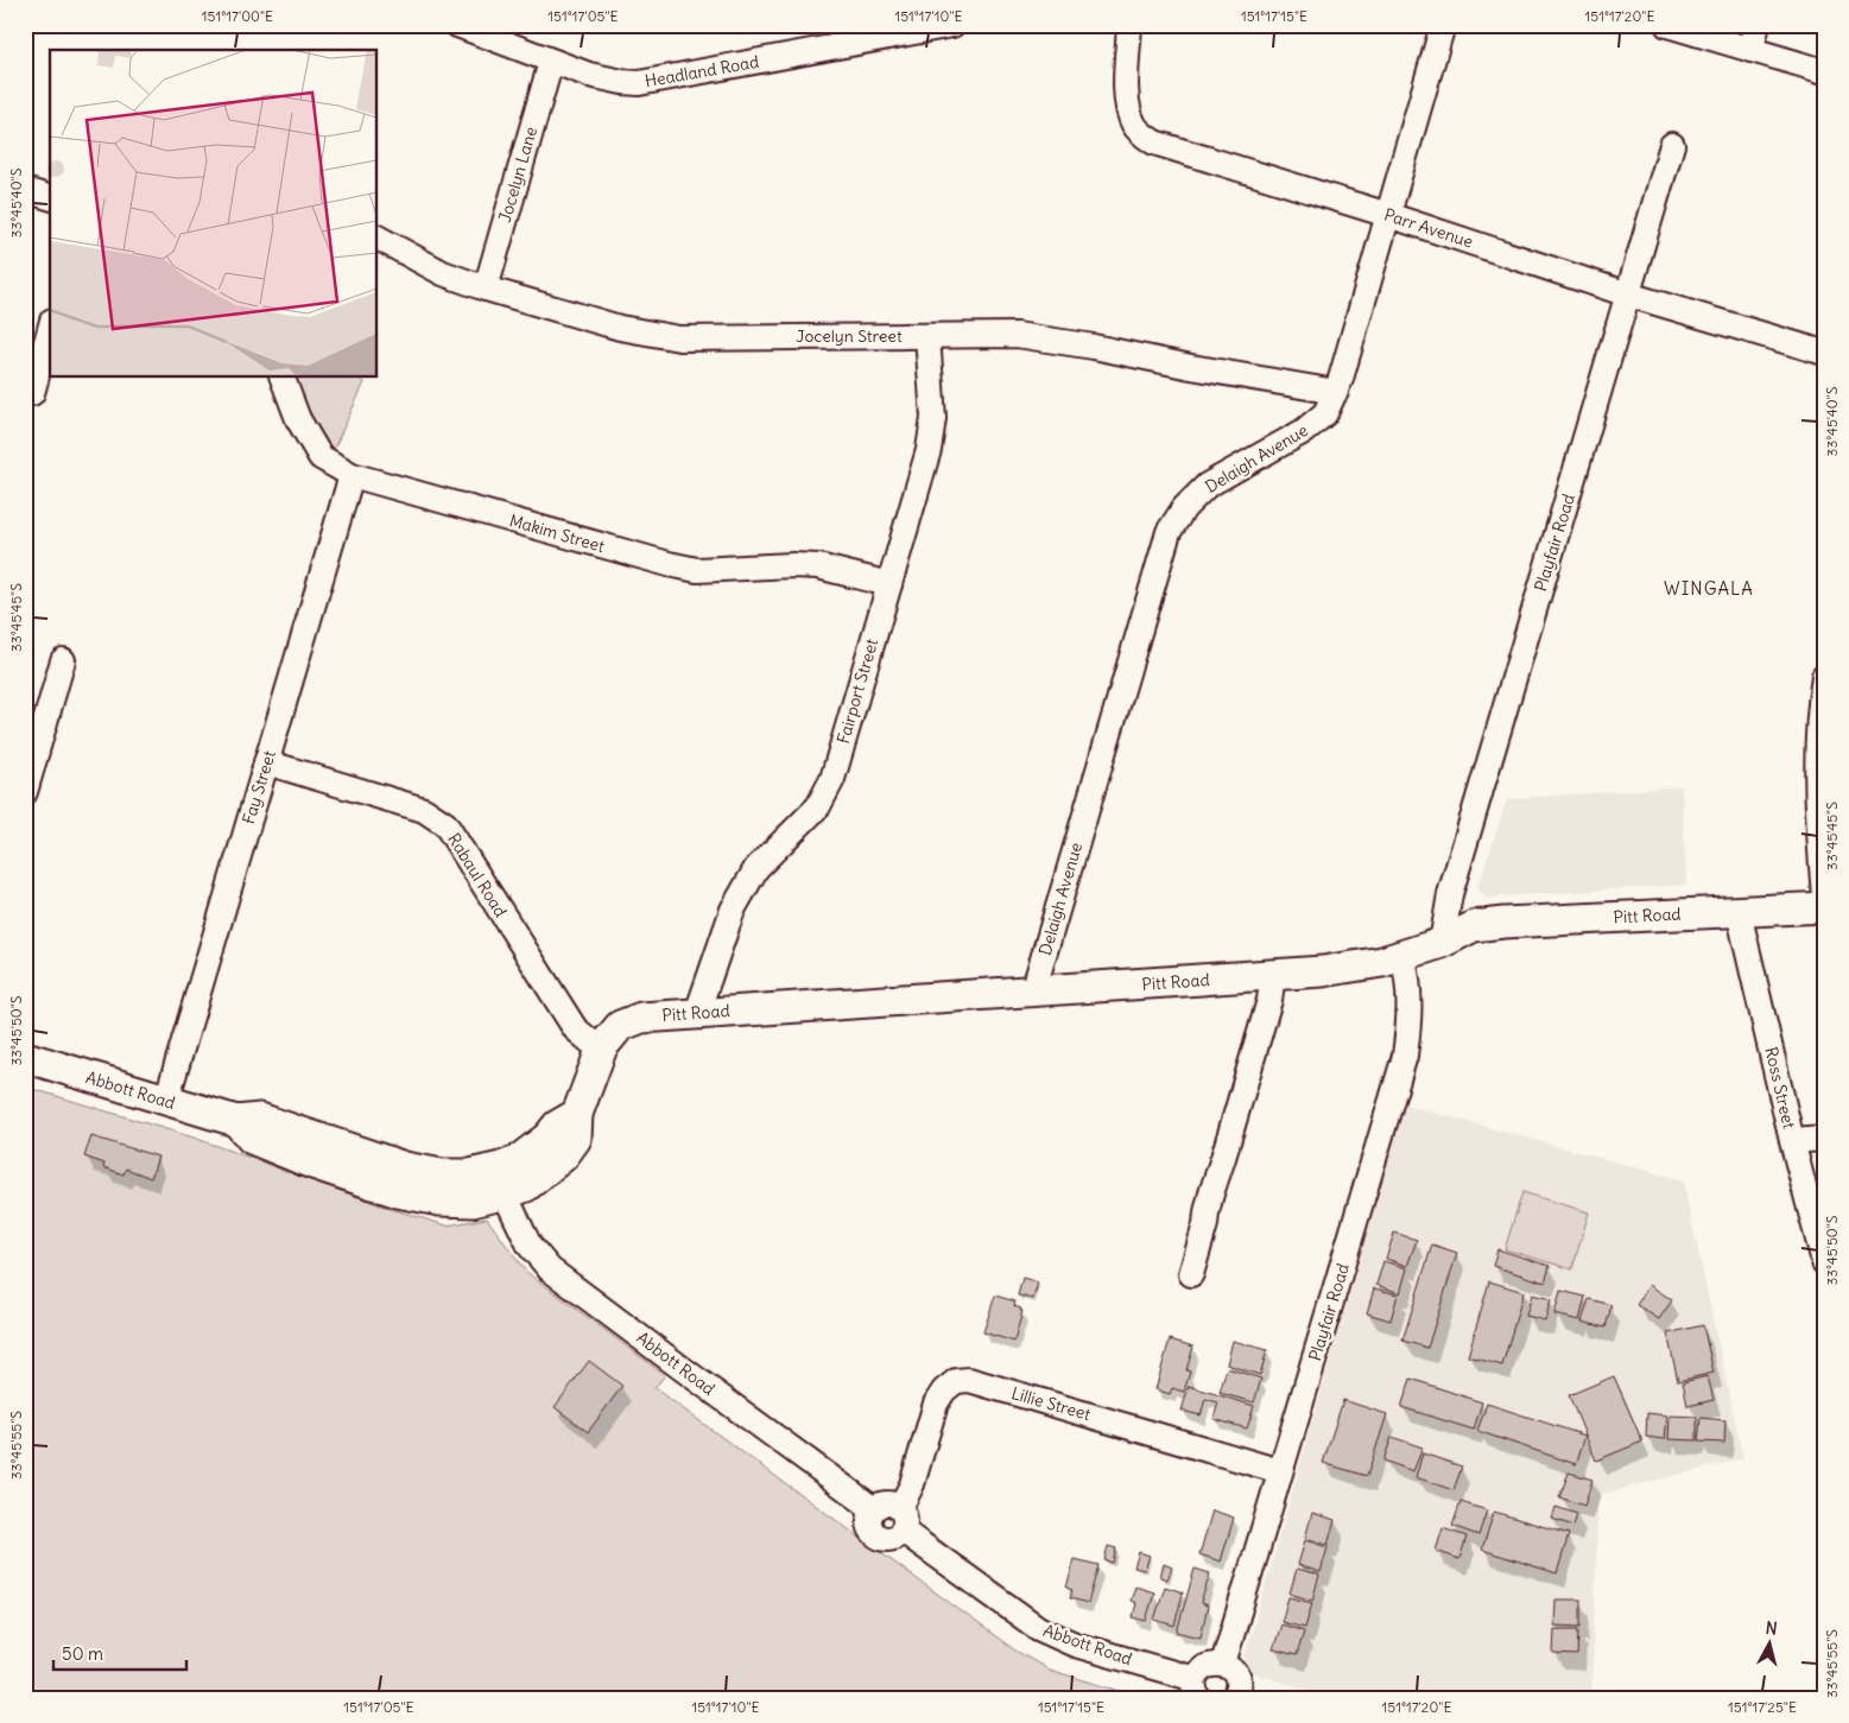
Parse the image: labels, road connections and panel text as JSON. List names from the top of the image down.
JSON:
{
  "streets": {
    "main road": ["Pitt Road", "Abbott Road"],
    "street": [
      "Headland Road",
      "Jocelyn Lane",
      "Parr Avenue",
      "Jocelyn Street",
      "Delaigh Avenue",
      "Makim Street",
      "Playfair Road",
      "Fairport Street",
      "Fay Street",
      "Rabaul Road",
      "Ross Street",
      "Lillie Street"
    ]
  },
  "crossings": [
    ["Headland Road", "Jocelyn Lane"],
    ["Jocelyn Lane", "Jocelyn Street"],
    ["Parr Avenue", "Delaigh Avenue"],
    ["Parr Avenue", "Playfair Road"],
    ["Jocelyn Street", "Delaigh Avenue"],
    ["Jocelyn Street", "Fairport Street"],
    ["Delaigh Avenue", "Pitt Road"],
    ["Makim Street", "Fairport Street"],
    ["Makim Street", "Fay Street"],
    ["Playfair Road", "Pitt Road"],
    ["Playfair Road", "Abbott Road"],
    ["Playfair Road", "Lillie Street"],
    ["Fairport Street", "Pitt Road"],
    ["Fay Street", "Rabaul Road"],
    ["Fay Street", "Abbott Road"],
    ["Rabaul Road", "Pitt Road"],
    ["Pitt Road", "Ross Street"],
    ["Pitt Road", "Abbott Road"],
    ["Abbott Road", "Lillie Street"]
  ],
  "districts": ["WINGALA"],
  "scale_bar": "50 m",
  "north": "top",
  "coordinates": [
    "151°17'00\"E",
    "151°17'05\"E",
    "151°17'10\"E",
    "151°17'15\"E",
    "151°17'20\"E",
    "33°45'40\"S",
    "33°45'45\"S",
    "33°45'50\"S",
    "33°45'55\"S",
    "151°17'25\"E"
  ]
}
